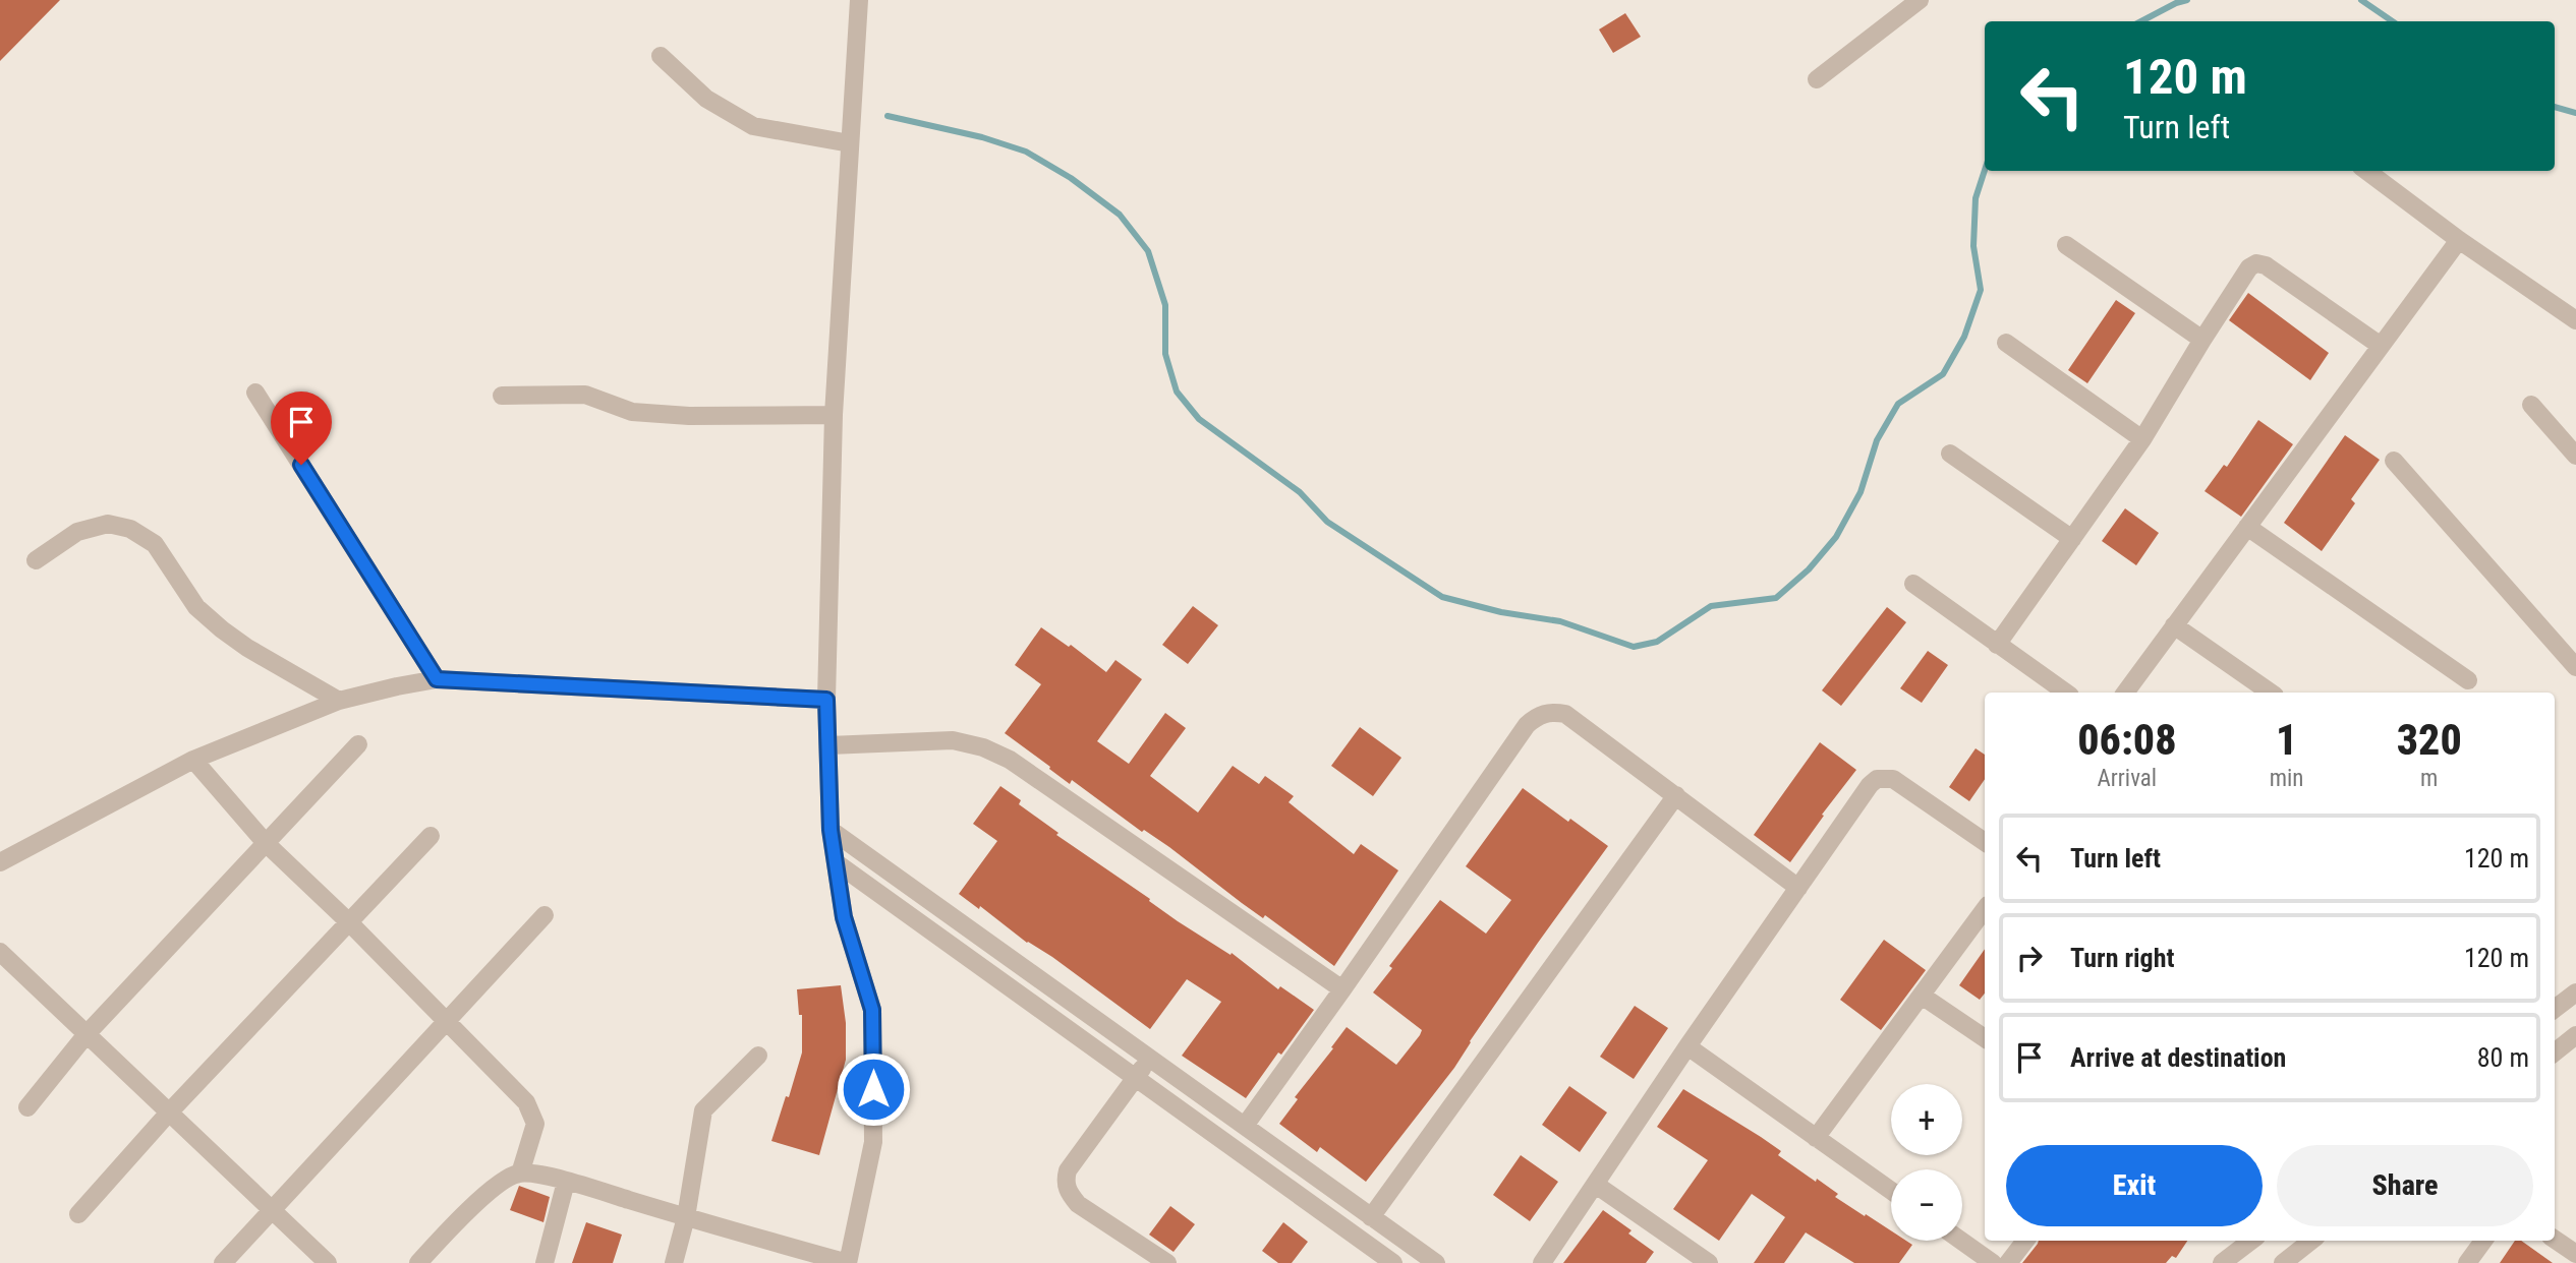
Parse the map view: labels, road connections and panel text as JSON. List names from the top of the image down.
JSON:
{
  "page": {
    "turn": ["120 m", "Turn left"],
    "eta": [
      "06:08",
      "Arrival",
      "1",
      "min",
      "320",
      "m"
    ],
    "list": [
      {
        "name": "Turn left",
        "value": "120 m"
      },
      {
        "name": "Turn right",
        "value": "120 m"
      },
      {
        "name": "Arrive at destination",
        "value": "80 m"
      }
    ],
    "map_buttons": ["+", "−"],
    "buttons": ["Exit", "Share"]
  }
}
